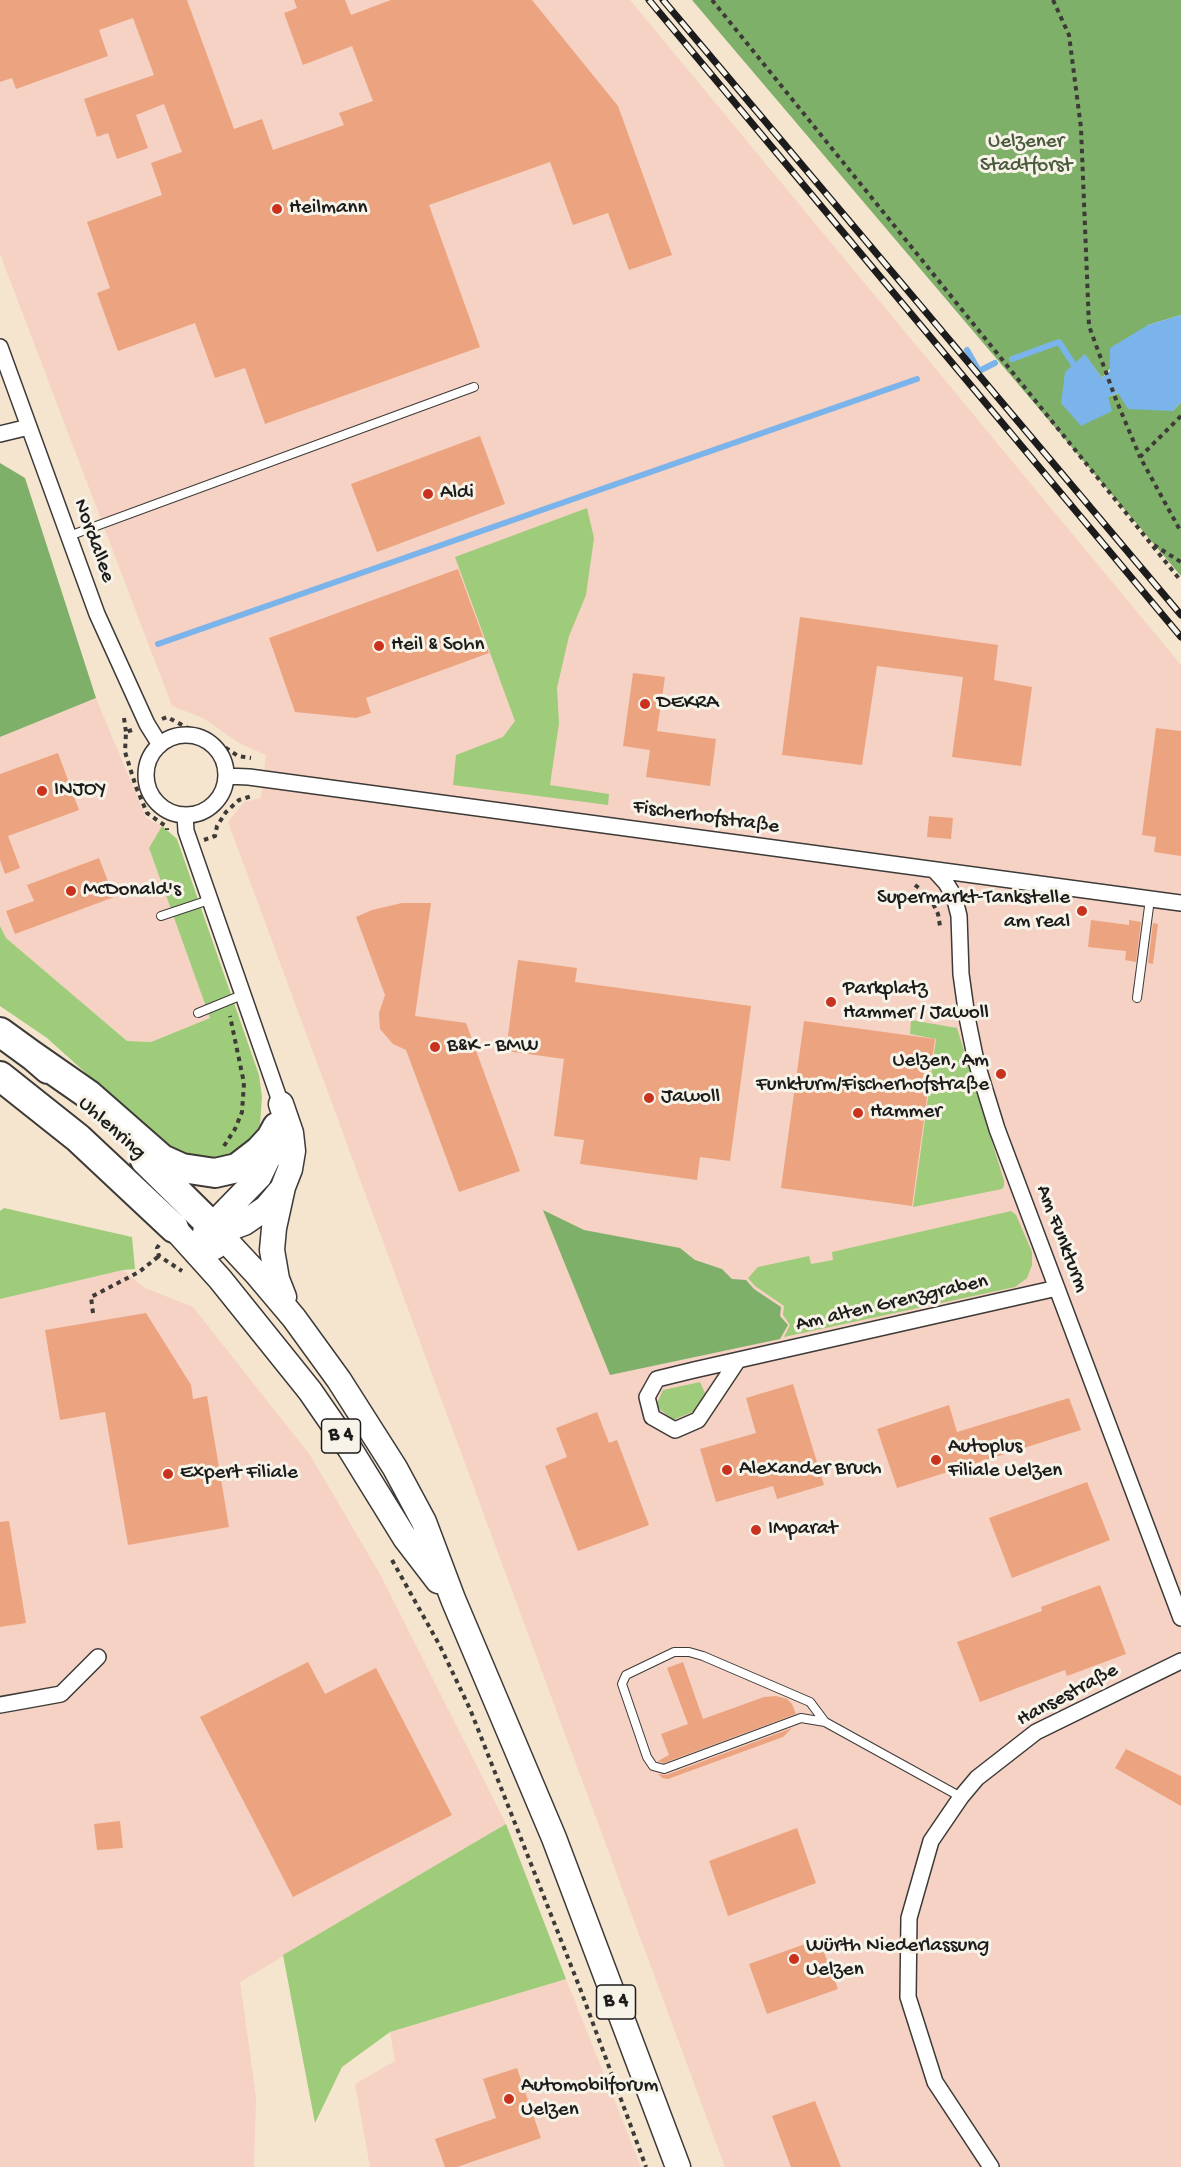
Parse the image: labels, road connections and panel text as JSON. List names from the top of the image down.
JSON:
{
  "streets": {
    "highway": ["Uhlenring", "B 4"],
    "street": [
      "Nordallee",
      "Fischerhofstraße",
      "Am Funkturm",
      "Am alten Grenzgraben",
      "Hansestraße"
    ]
  },
  "crossings": [
    ["Nordallee", "Fischerhofstraße"],
    ["Fischerhofstraße", "Am Funkturm"],
    ["Uhlenring", "B 4"],
    ["Am Funkturm", "Am alten Grenzgraben"]
  ],
  "parks": ["Uelzener Stadtforst"],
  "places": [
    "Heilmann",
    "Aldi",
    "Heil & Sohn",
    "DEKRA",
    "INJOY",
    "McDonald's",
    "Supermarkt-Tankstelle am real",
    "Parkplatz Hammer / Jawoll",
    "B&K - BMW",
    "Uelzen, Am Funkturm/Fischerhofstraße",
    "Jawoll",
    "Hammer",
    "Autoplus Filiale Uelzen",
    "Alexander Bruch",
    "Expert Filiale",
    "IMparat",
    "Würth Niederlassung Uelzen",
    "Automobilforum Uelzen"
  ]
}
